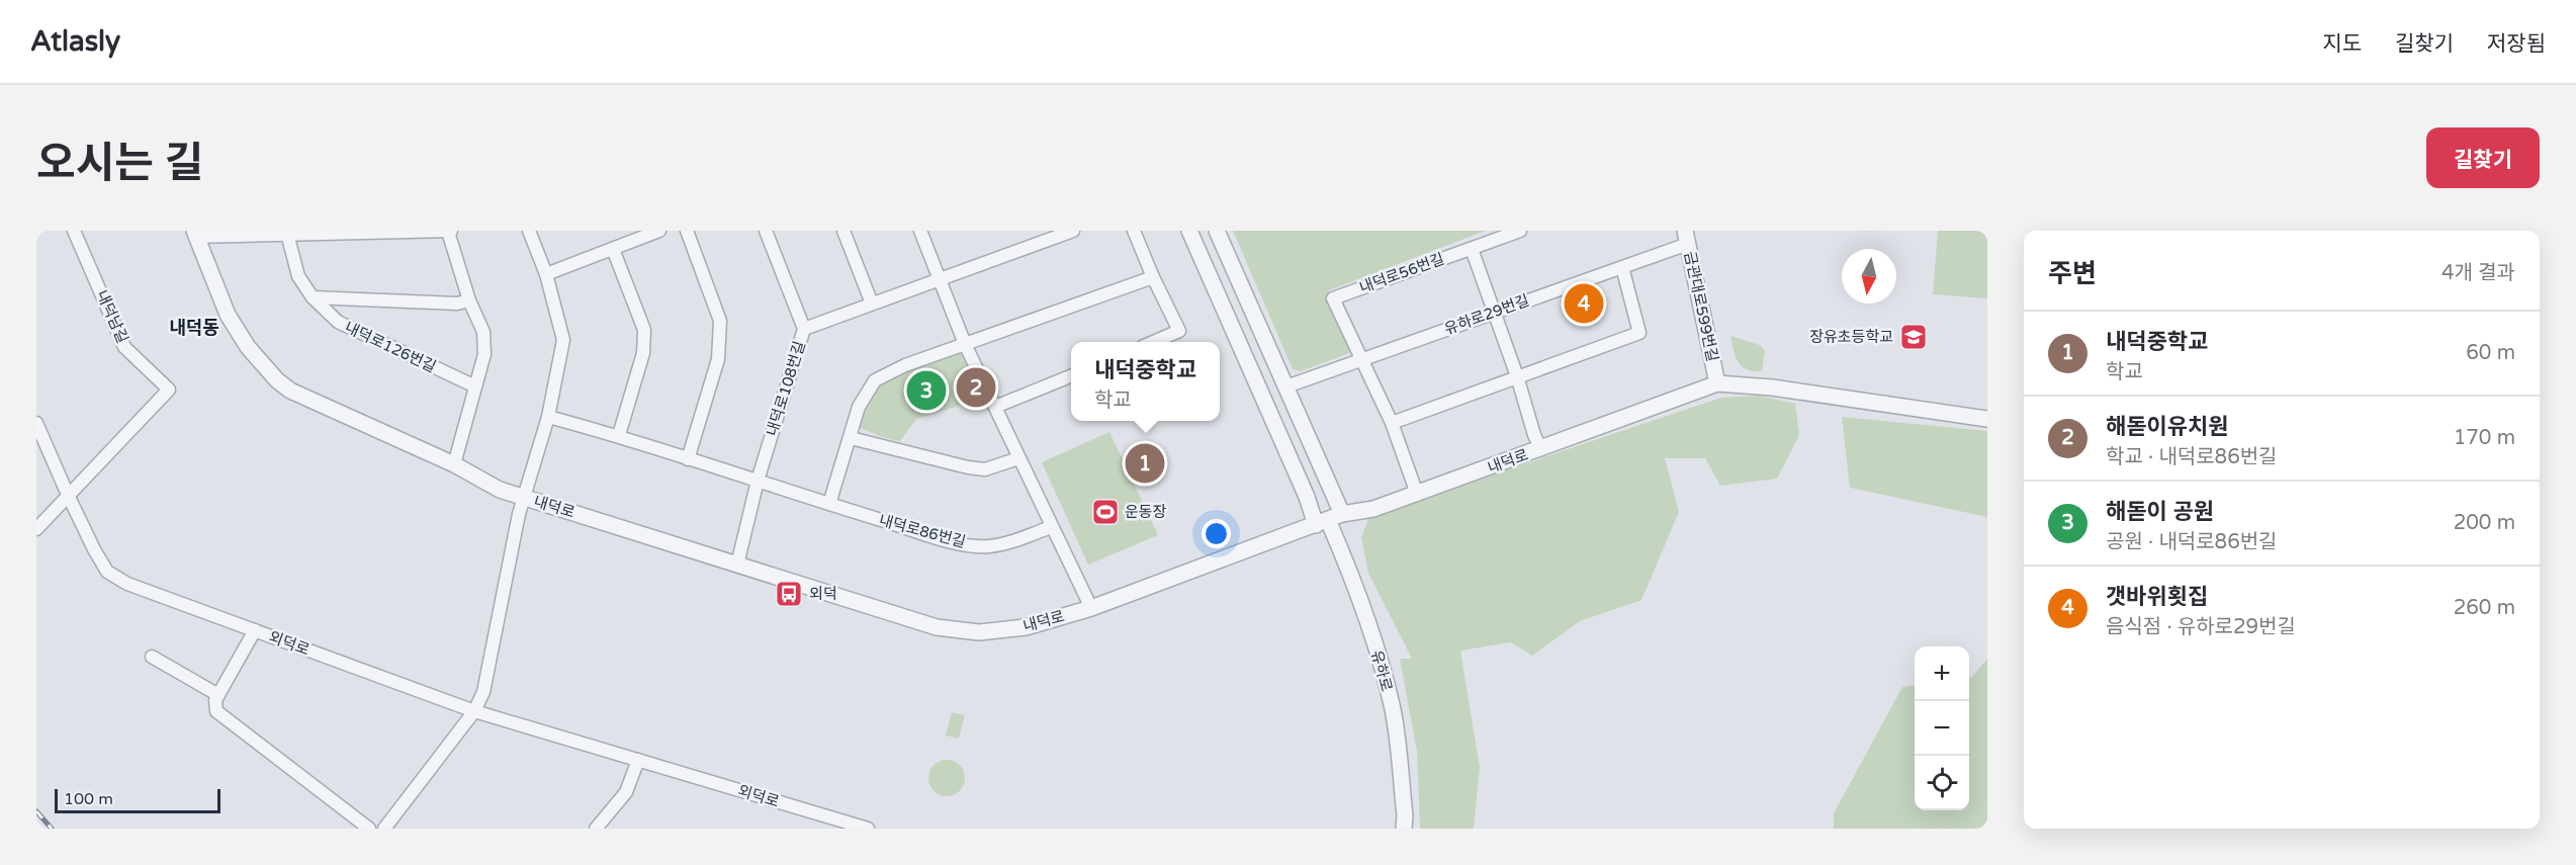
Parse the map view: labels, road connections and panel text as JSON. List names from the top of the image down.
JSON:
{
  "streets": {
    "street": [
      "내덕로56번길",
      "금관대로599번길",
      "유하로29번길",
      "내덕남길",
      "내덕로126번길",
      "내덕로108번길",
      "내덕로",
      "내덕로86번길",
      "외덕로",
      "유하로"
    ]
  },
  "crossings": [
    ["내덕로56번길", "유하로29번길"],
    ["금관대로599번길", "유하로29번길"],
    ["금관대로599번길", "내덕로"],
    ["유하로29번길", "유하로"],
    ["내덕남길", "외덕로"],
    ["내덕로108번길", "내덕로"],
    ["내덕로108번길", "내덕로86번길"],
    ["내덕로", "유하로"]
  ],
  "districts": ["내덕동"],
  "places": {
    "school or university": ["장유초등학교"],
    "sports": ["운동장"],
    "bus stop": ["외덕"]
  },
  "scale_bar": "100 m",
  "north": "bottom",
  "page": {
    "header": "Atlasly",
    "nav": ["지도", "길찾기", "저장됨"],
    "title": "오시는 길",
    "buttons": "길찾기",
    "heading": ["주변", "4개 결과"],
    "pins": [
      "4",
      "2",
      "3",
      "1"
    ],
    "list": [
      {
        "mark": "1",
        "name": "내덕중학교",
        "note": "학교",
        "value": "60 m"
      },
      {
        "mark": "2",
        "name": "해돋이유치원",
        "note": "학교 · 내덕로86번길",
        "value": "170 m"
      },
      {
        "mark": "3",
        "name": "해돋이 공원",
        "note": "공원 · 내덕로86번길",
        "value": "200 m"
      },
      {
        "mark": "4",
        "name": "갯바위횟집",
        "note": "음식점 · 유하로29번길",
        "value": "260 m"
      }
    ],
    "popup": ["내덕중학교", "학교"],
    "map_buttons": ["+", "−"],
    "scale": "100 m"
  }
}
